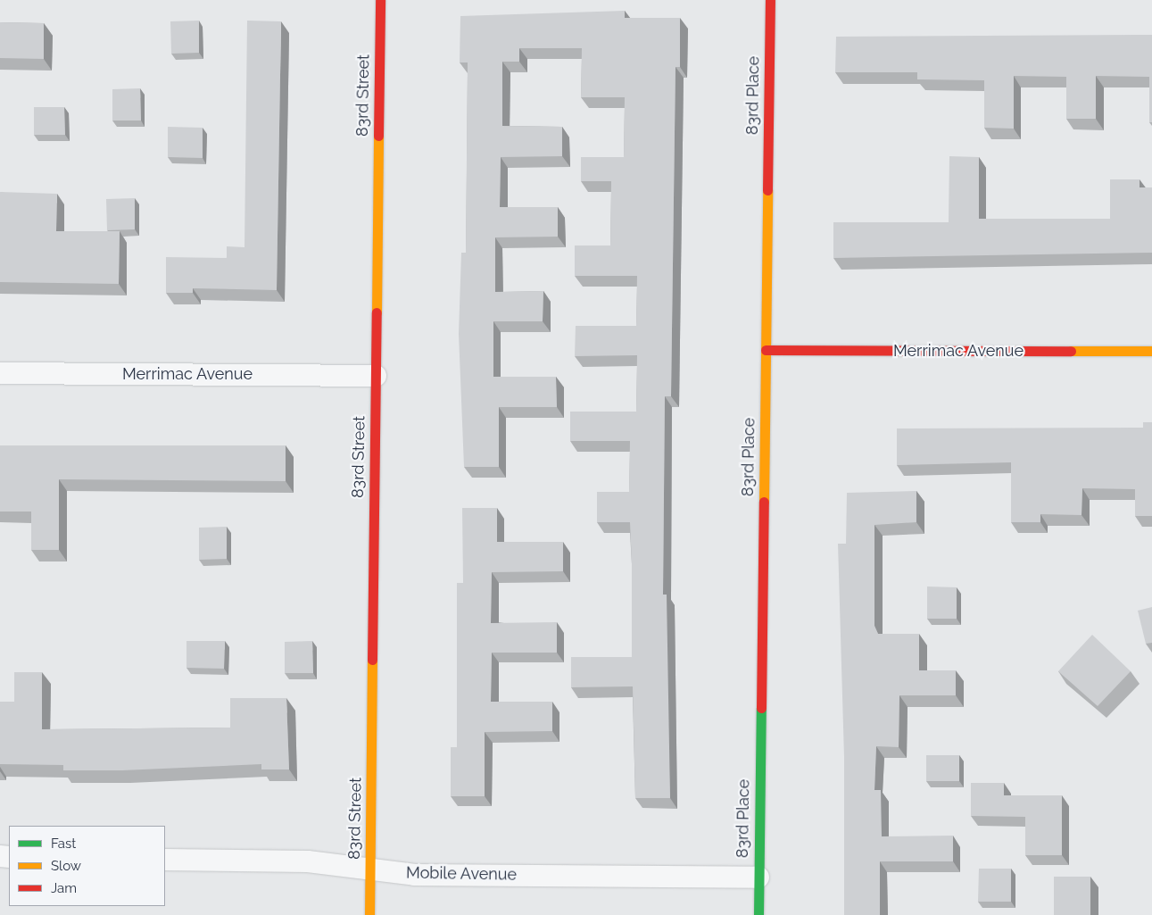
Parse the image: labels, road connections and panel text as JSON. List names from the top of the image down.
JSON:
{
  "streets": {
    "street": [
      "83rd Street",
      "83rd Place",
      "Merrimac Avenue",
      "Mobile Avenue"
    ]
  },
  "crossings": [
    ["83rd Street", "Merrimac Avenue"],
    ["83rd Street", "Mobile Avenue"],
    ["83rd Place", "Merrimac Avenue"],
    ["83rd Place", "Mobile Avenue"]
  ],
  "legend": ["Fast", "Slow", "Jam"]
}
